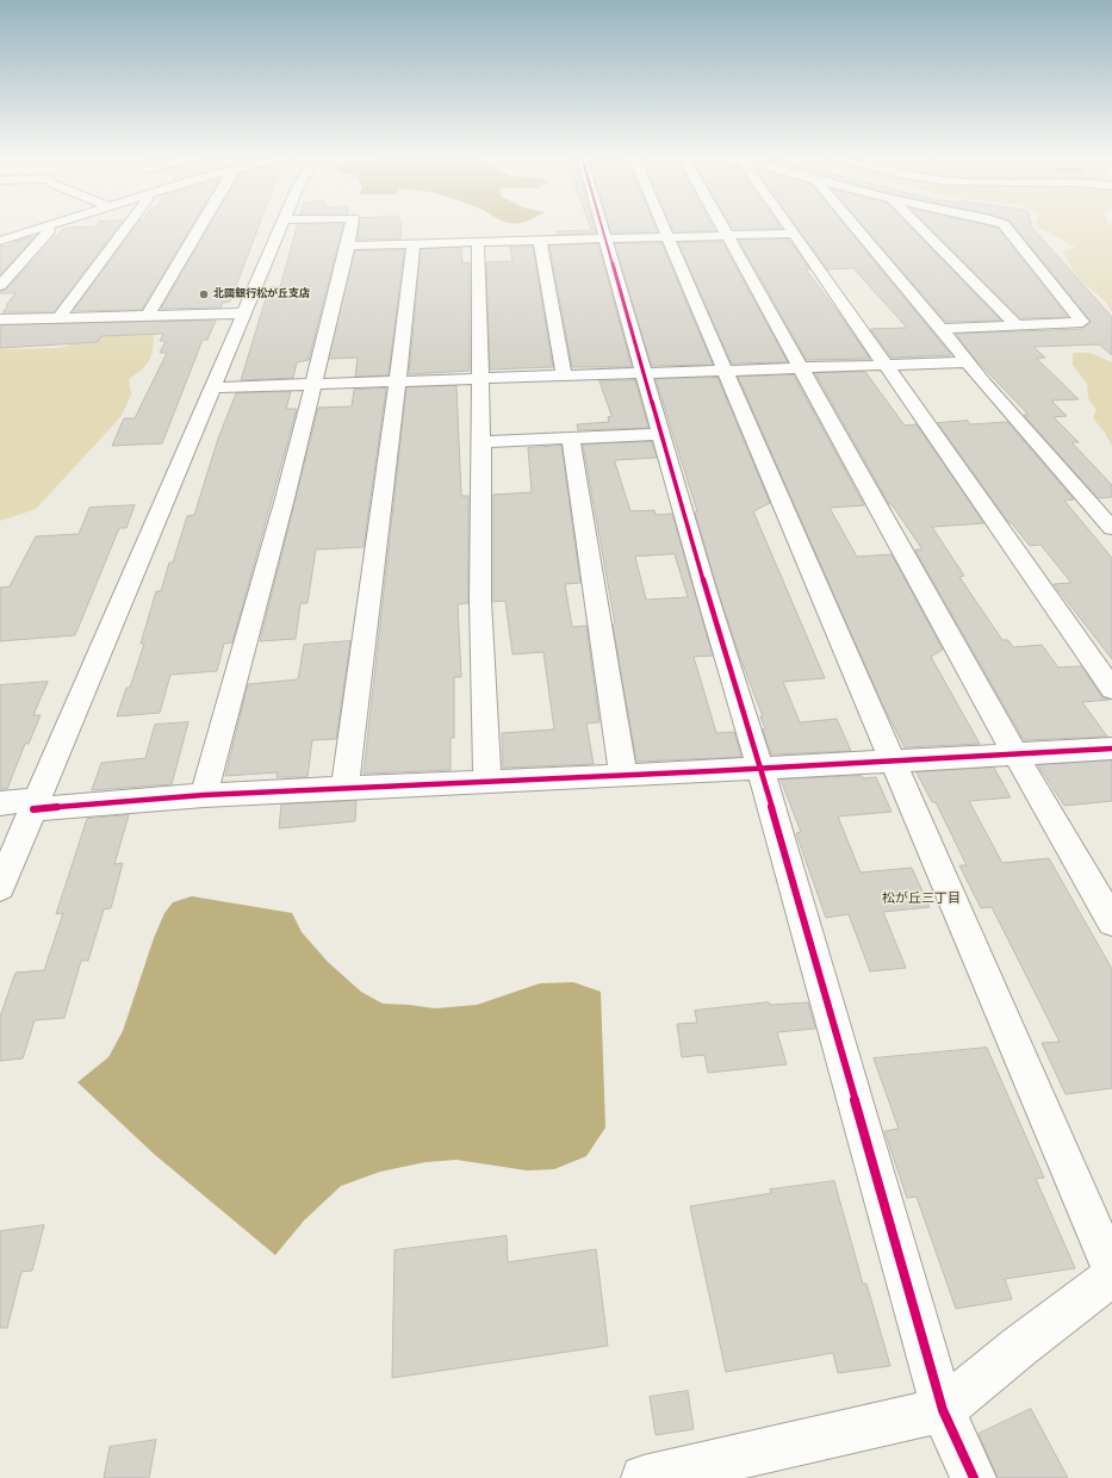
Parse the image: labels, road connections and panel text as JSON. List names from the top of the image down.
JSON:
{
  "districts": ["松が丘三丁目"],
  "places": ["北國銀行松が丘支店"]
}
